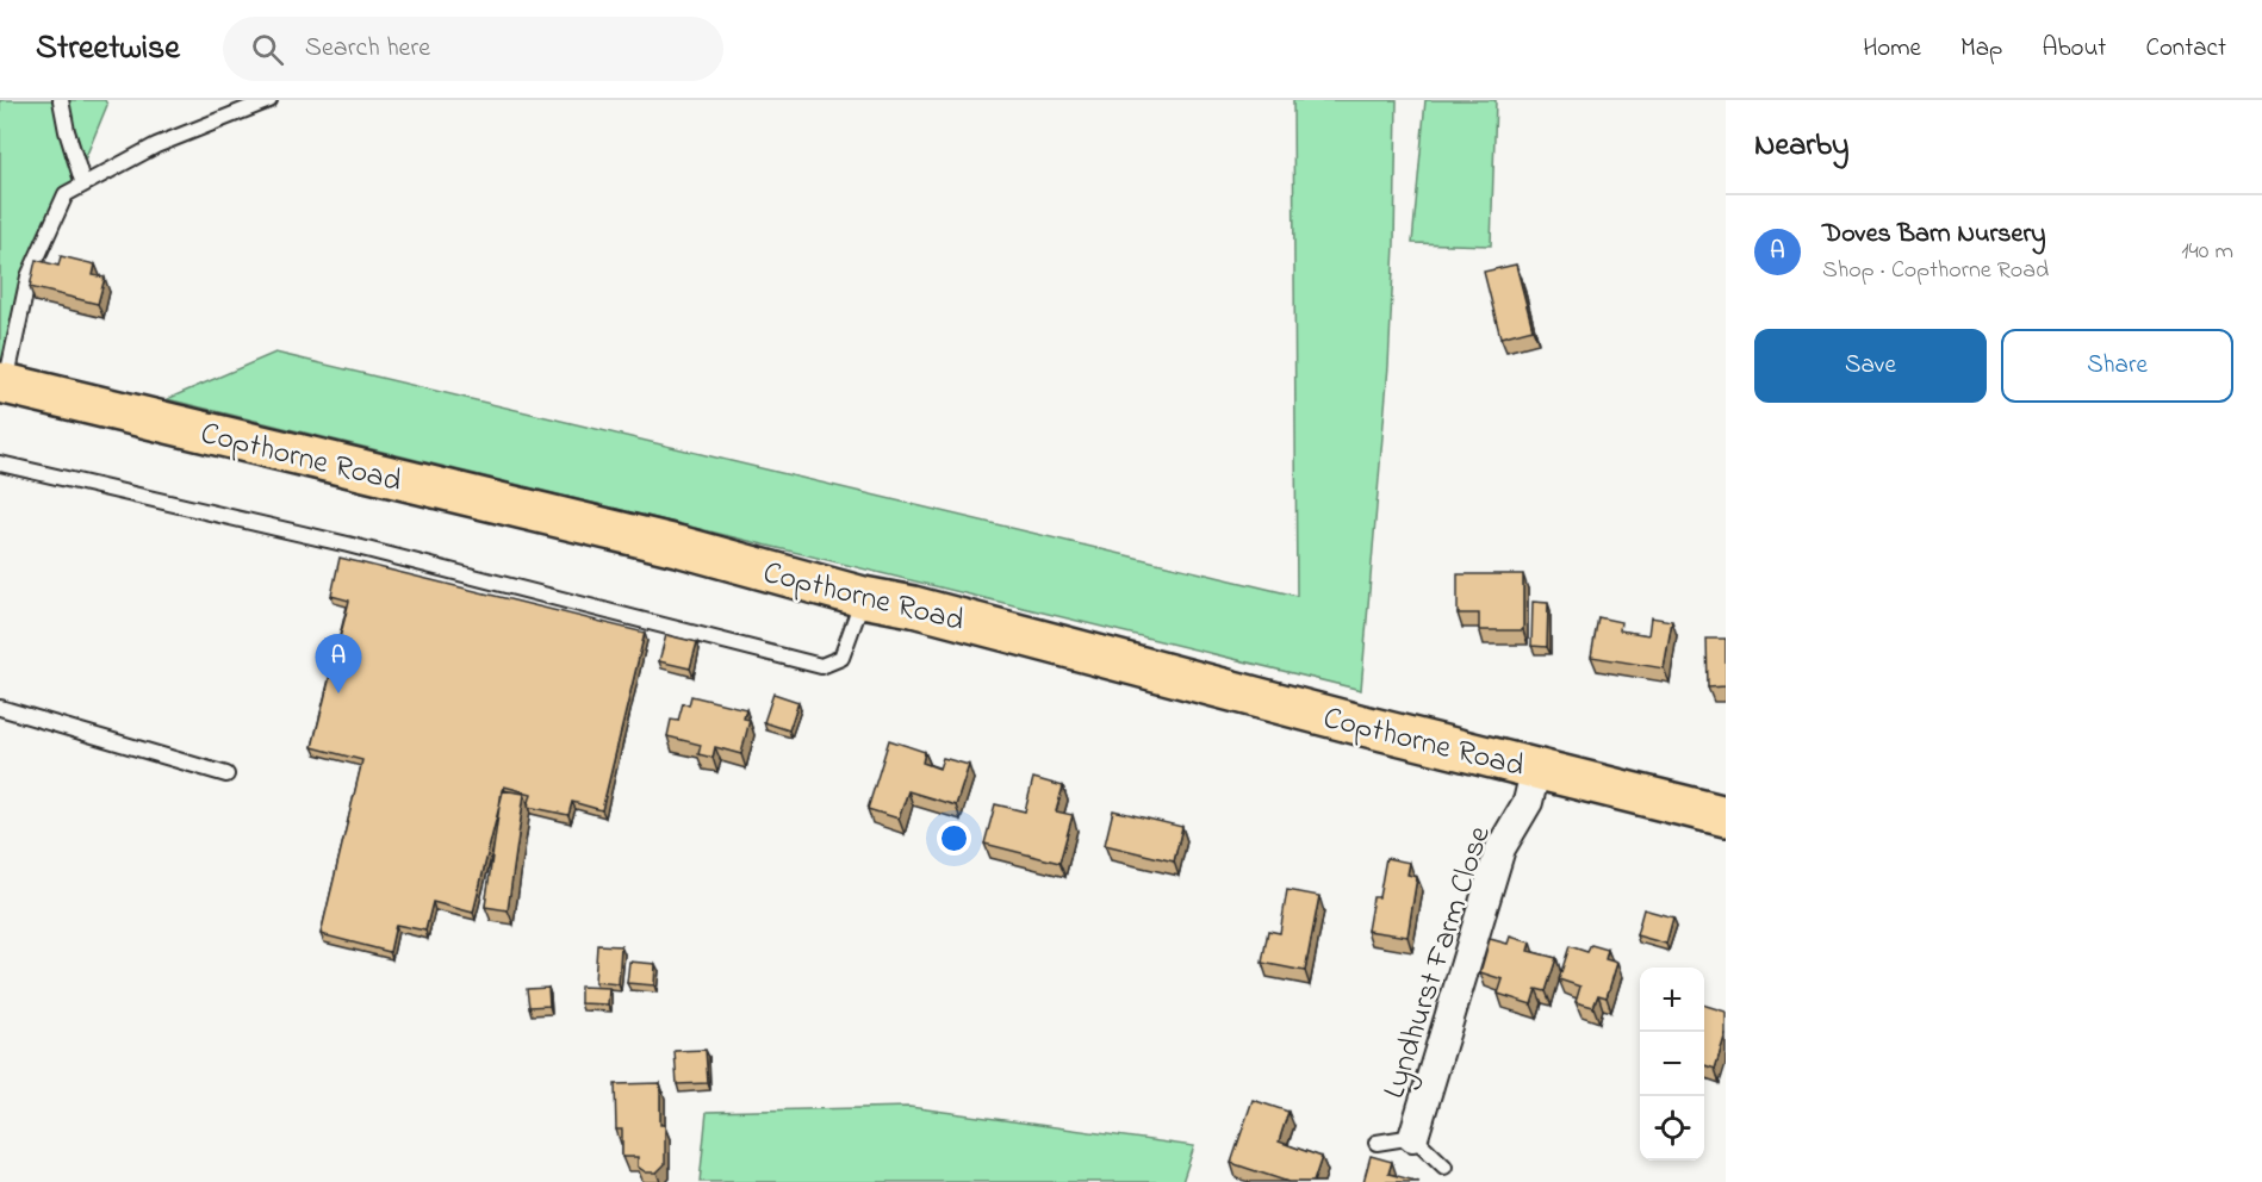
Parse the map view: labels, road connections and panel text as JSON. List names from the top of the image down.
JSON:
{
  "streets": {
    "highway": ["Copthorne Road"],
    "street": ["Lyndhurst Farm Close"]
  },
  "crossings": [
    ["Copthorne Road", "Lyndhurst Farm Close"]
  ],
  "page": {
    "header": "Streetwise",
    "search": "Search here",
    "nav": [
      "Home",
      "Map",
      "About",
      "Contact"
    ],
    "heading": "Nearby",
    "list": [
      {
        "mark": "A",
        "name": "Doves Barn Nursery",
        "note": "Shop · Copthorne Road",
        "value": "140 m"
      }
    ],
    "buttons": ["Save", "Share"],
    "pins": "A",
    "map_buttons": ["+", "−"]
  }
}
